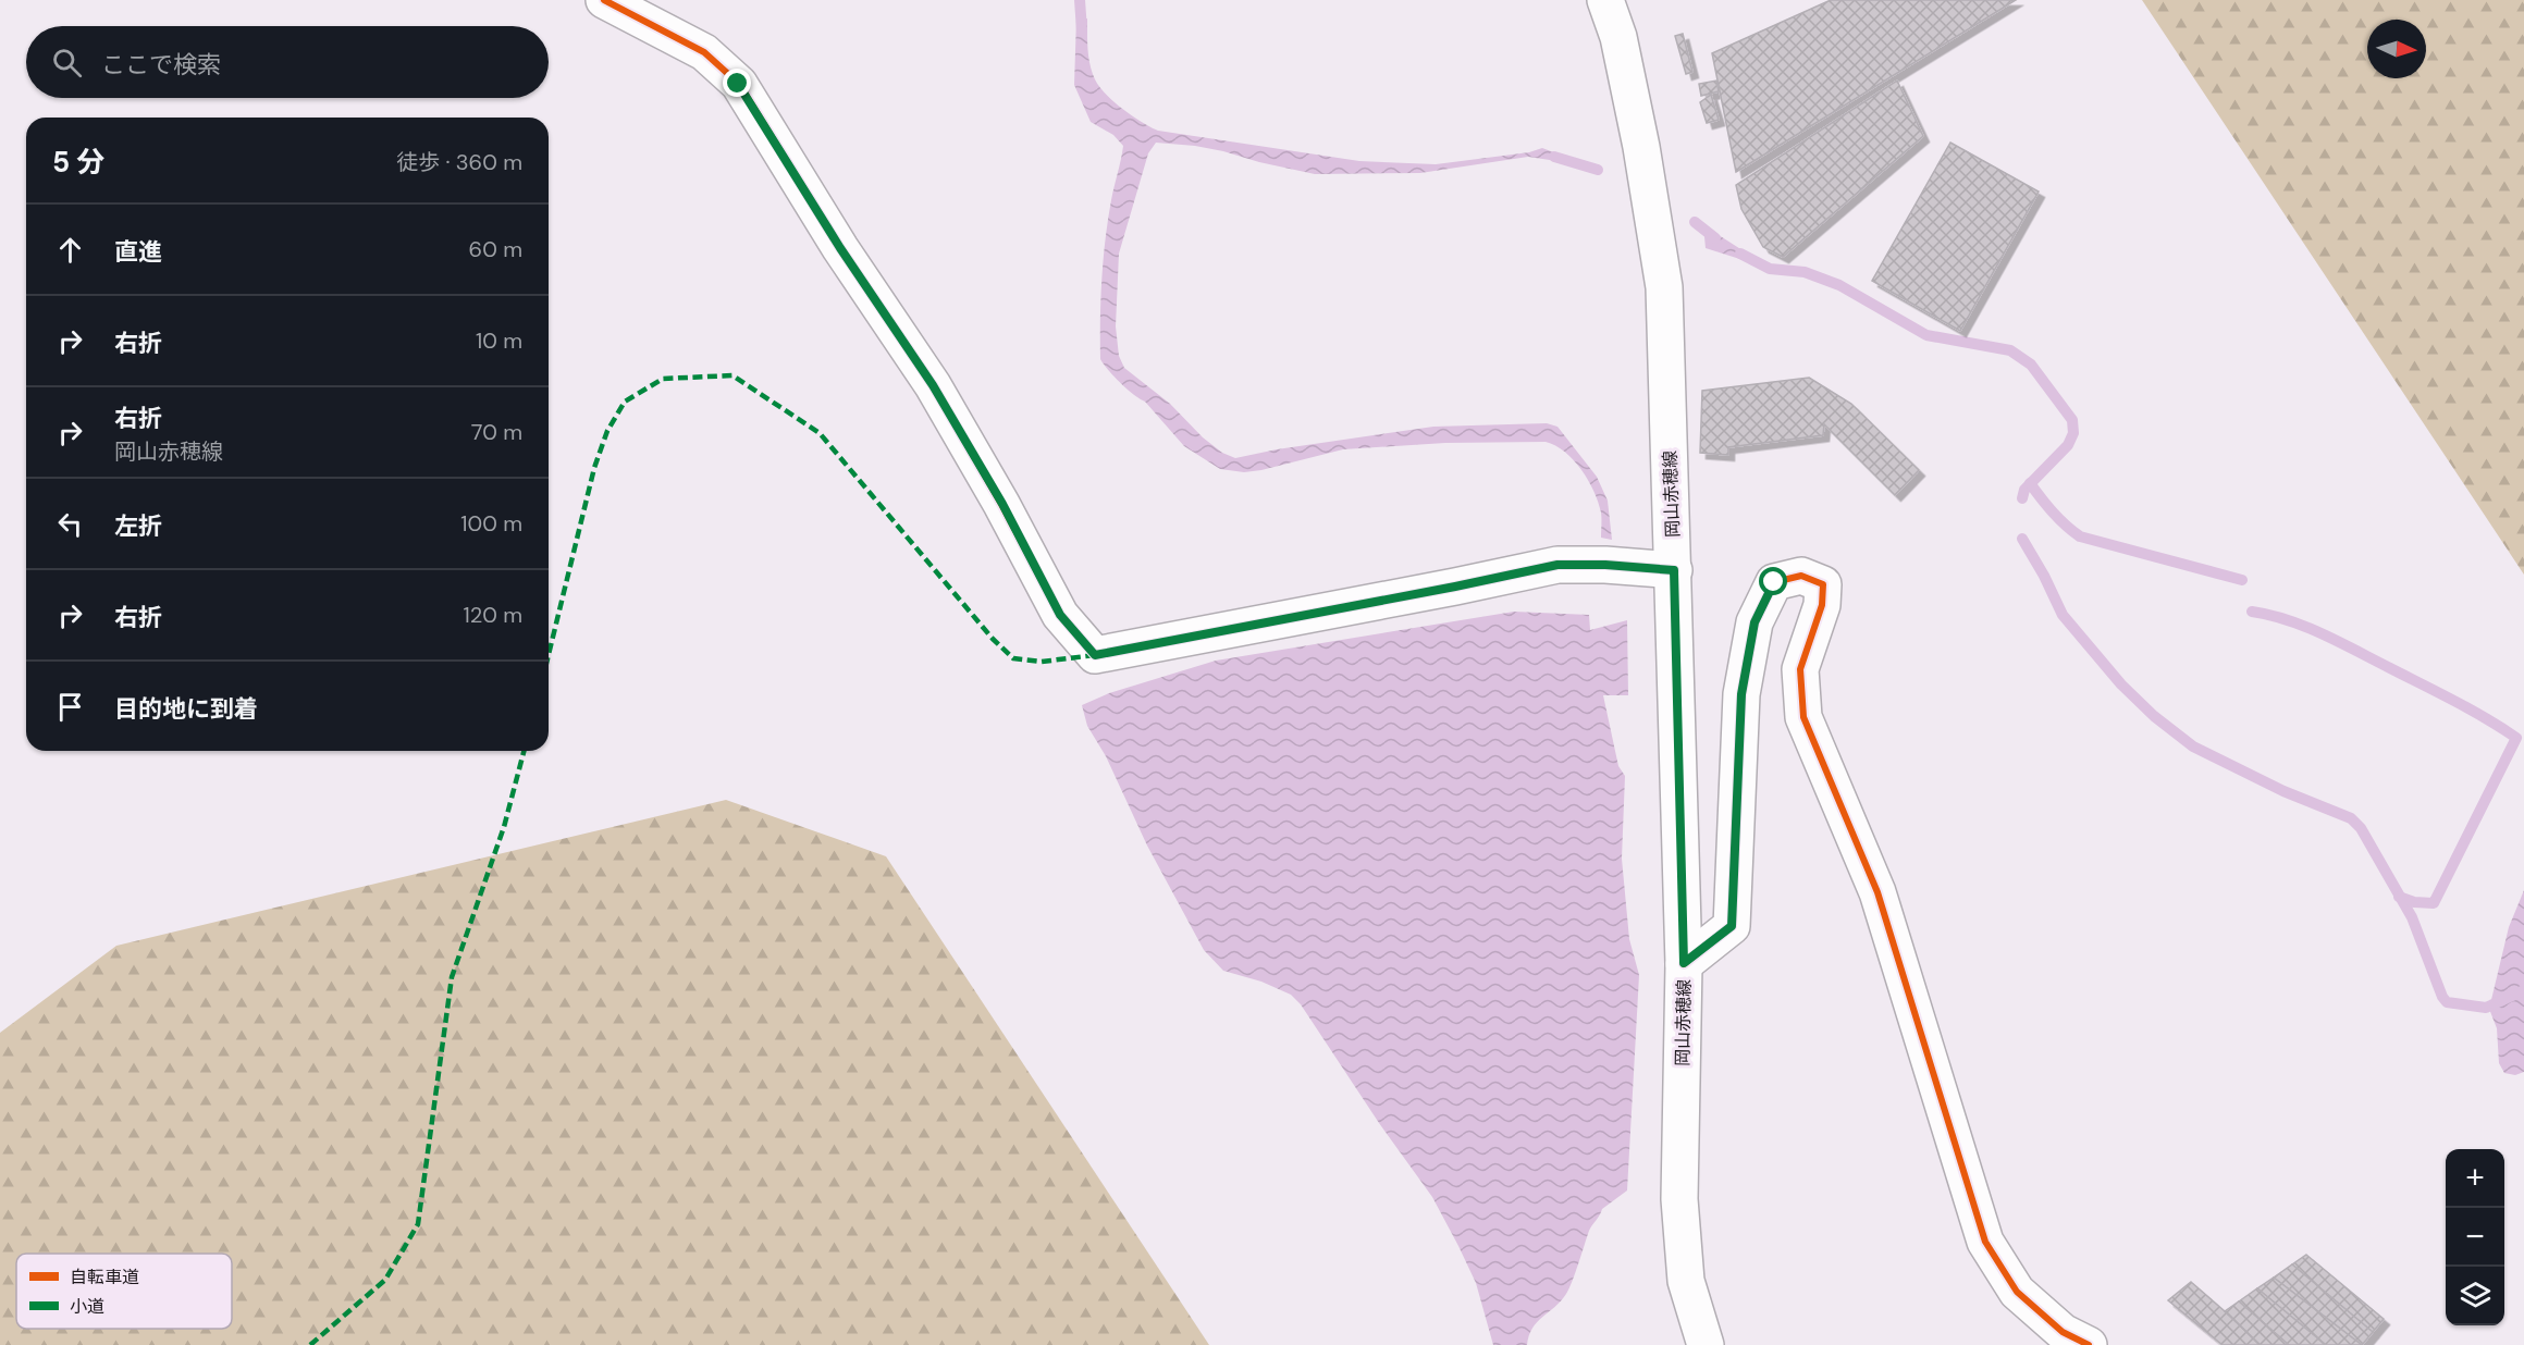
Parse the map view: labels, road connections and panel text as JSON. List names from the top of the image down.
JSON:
{
  "streets": {
    "street": ["岡山赤穂線"]
  },
  "legend": ["自転車道", "小道"],
  "north": "right",
  "page": {
    "search": "ここで検索",
    "heading": ["5 分", "徒歩 · 360 m"],
    "list": [
      ["直進", "60 m"],
      ["右折", "10 m"],
      ["右折", "岡山赤穂線", "70 m"],
      ["左折", "100 m"],
      ["右折", "120 m"],
      "目的地に到着"
    ],
    "map_buttons": ["+", "−"]
  }
}
